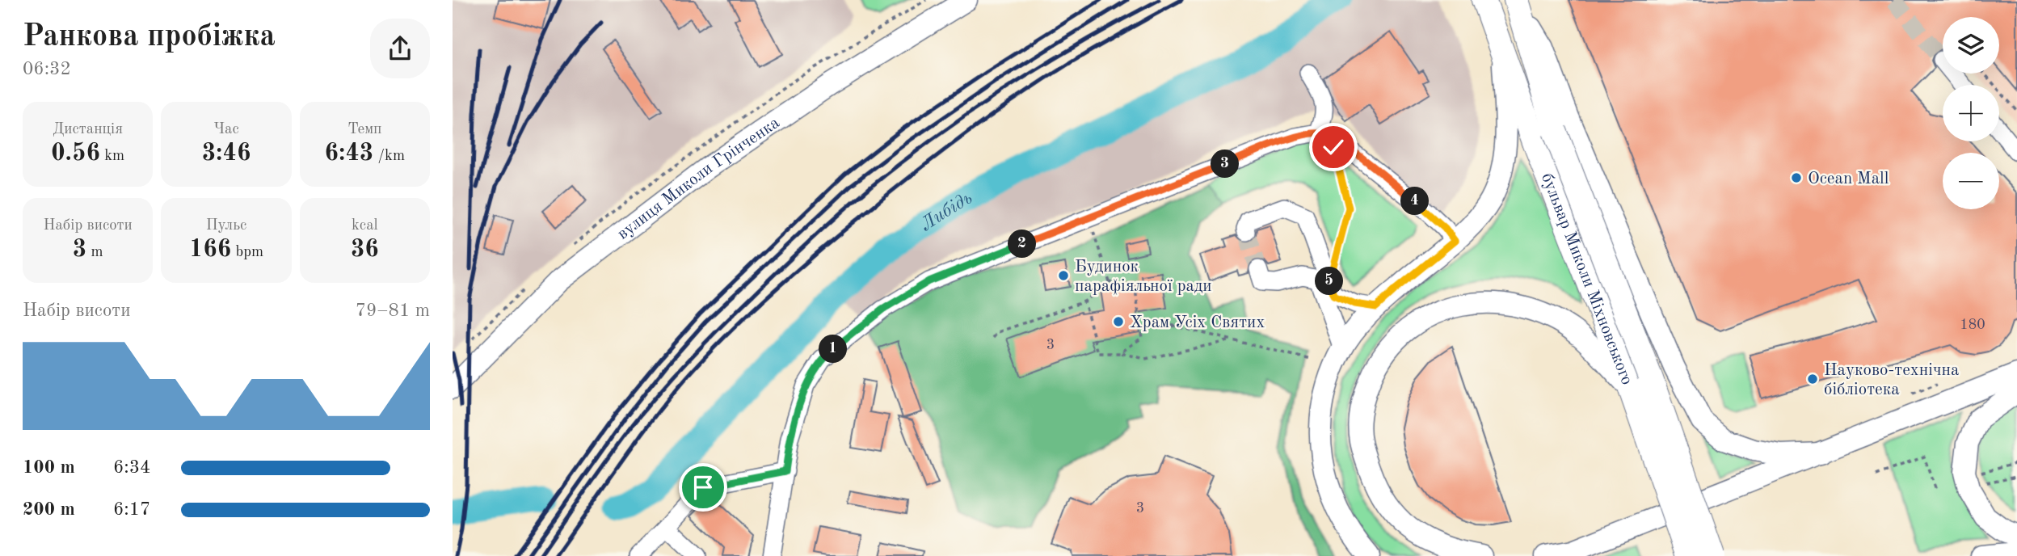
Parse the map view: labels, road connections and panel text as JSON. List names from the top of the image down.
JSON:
{
  "streets": {
    "highway": ["бульвар Миколи Міхновського"],
    "main road": ["вулиця Миколи Грінченка"]
  },
  "water": ["Либідь"],
  "places": [
    "Ocean Mall",
    "Будинок парафіяльної ради",
    "Храм Усіх Святих",
    "Науково-технічна бібліотека"
  ],
  "house_numbers": ["180", "3", "3"],
  "page": {
    "heading": ["Ранкова пробіжка", "06:32"],
    "map_buttons": ["+", "−"],
    "stats": [
      ["Дистанція", "0.56 km"],
      ["Час", "3:46"],
      ["Темп", "6:43 /km"],
      ["Набір висоти", "3 m"],
      ["Пульс", "166 bpm"],
      ["kcal", "36"]
    ],
    "pins": [
      "3",
      "4",
      "2",
      "5",
      "1"
    ],
    "chart": ["Набір висоти", "79–81 m"],
    "list": [
      {
        "name": "100 m",
        "note": "6:34"
      },
      {
        "name": "200 m",
        "note": "6:17"
      }
    ]
  }
}
